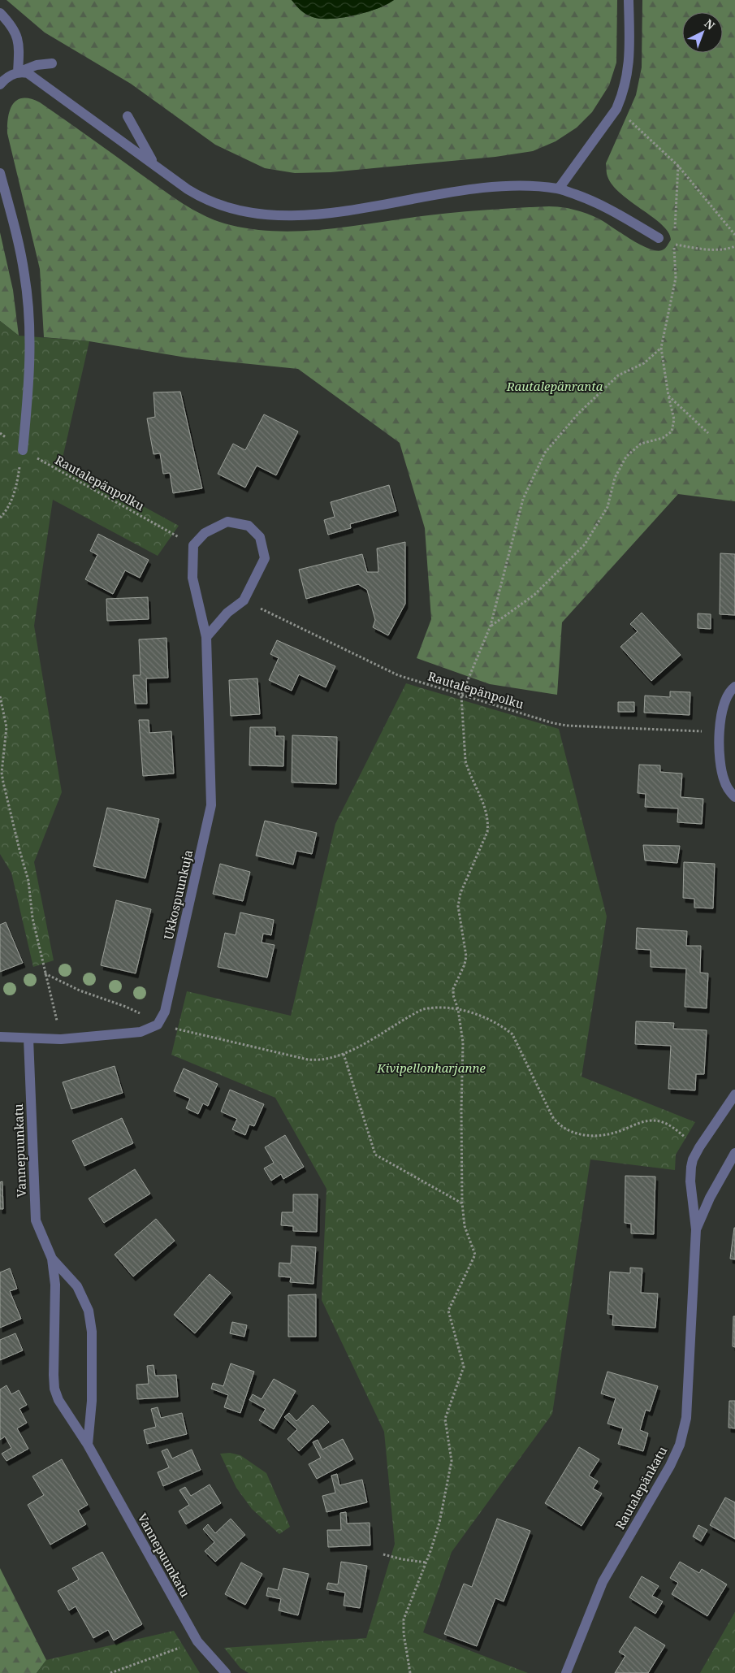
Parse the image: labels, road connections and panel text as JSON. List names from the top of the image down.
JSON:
{
  "streets": {
    "street": ["Ukkospuunkuja", "Vannepuunkatu", "Rautalepänkatu"],
    "path": ["Rautalepänpolku"]
  },
  "crossings": [
    ["Rautalepänpolku", "Ukkospuunkuja"]
  ],
  "parks": ["Rautalepänranta", "Kivipellonharjanne"],
  "north": "top right"
}
